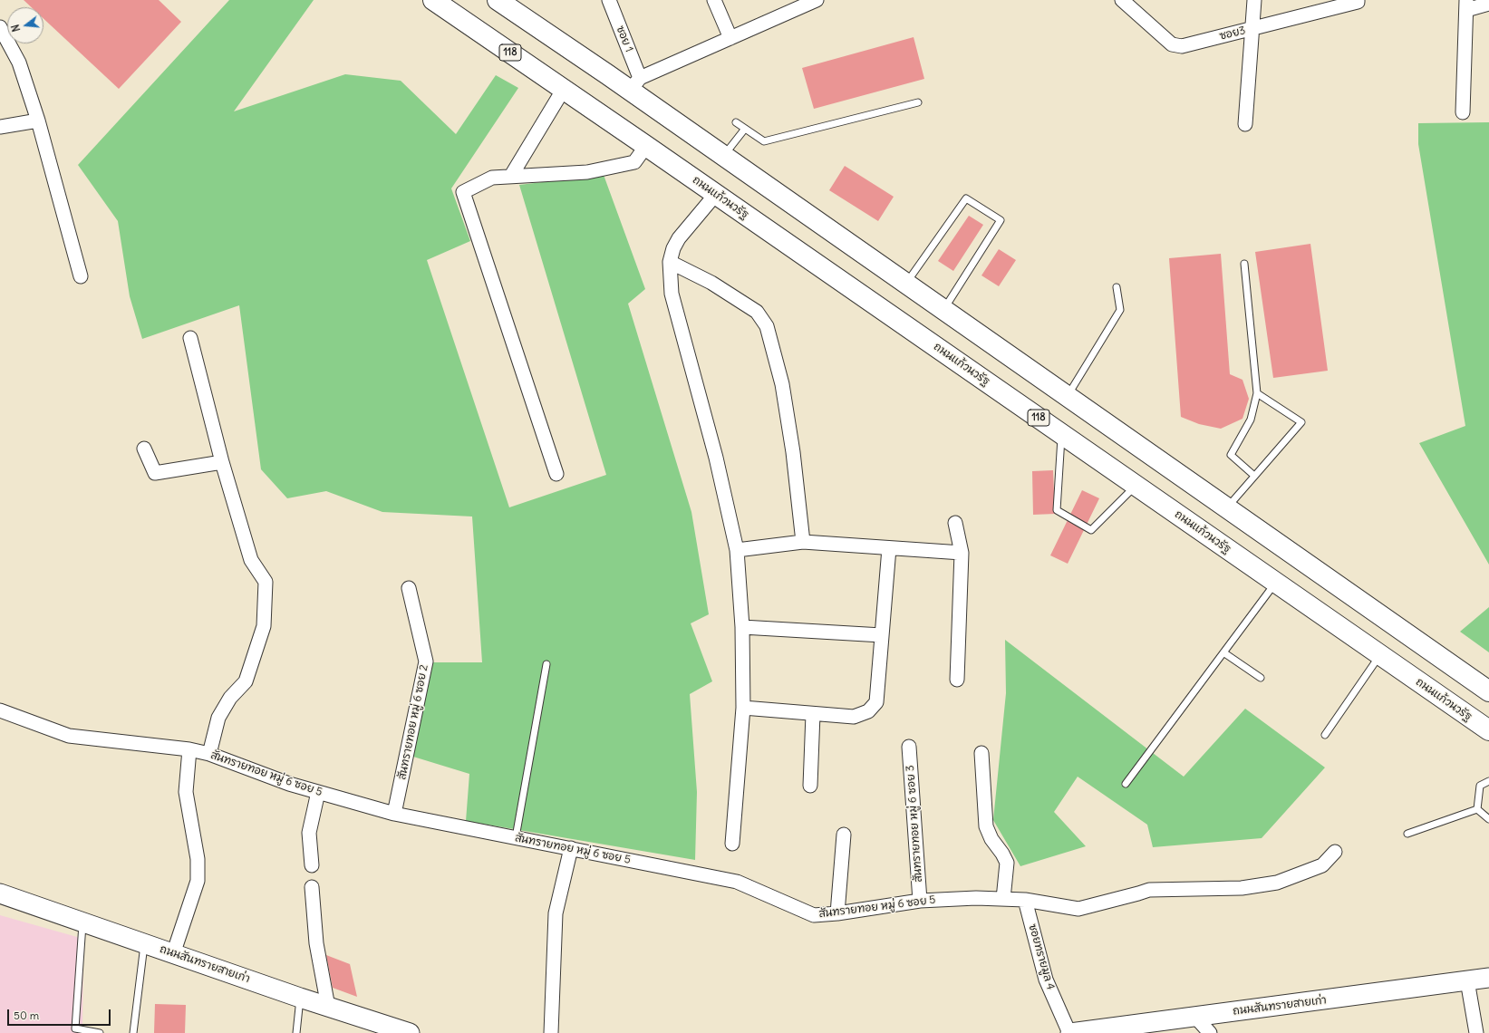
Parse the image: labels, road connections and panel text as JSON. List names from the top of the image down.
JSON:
{
  "streets": {
    "main road": ["118", "ถนนแก้วนวรัฐ", "ถนนสันทรายสายเก่า"],
    "street": [
      "ซอย3",
      "ซอย 1",
      "สันทรายทอย หมู่ 6 ซอย 2",
      "สันทรายทอย หมู่ 6 ซอย 5",
      "สันทรายทอย หมู่ 6 ซอย 3",
      "ซอยทรายมูล 4"
    ]
  },
  "crossings": [
    ["สันทรายทอย หมู่ 6 ซอย 2", "สันทรายทอย หมู่ 6 ซอย 5"],
    ["สันทรายทอย หมู่ 6 ซอย 5", "สันทรายทอย หมู่ 6 ซอย 3"],
    ["สันทรายทอย หมู่ 6 ซอย 5", "ซอยทรายมูล 4"],
    ["ซอยทรายมูล 4", "ถนนสันทรายสายเก่า"]
  ],
  "scale_bar": "50 m",
  "north": "left"
}
